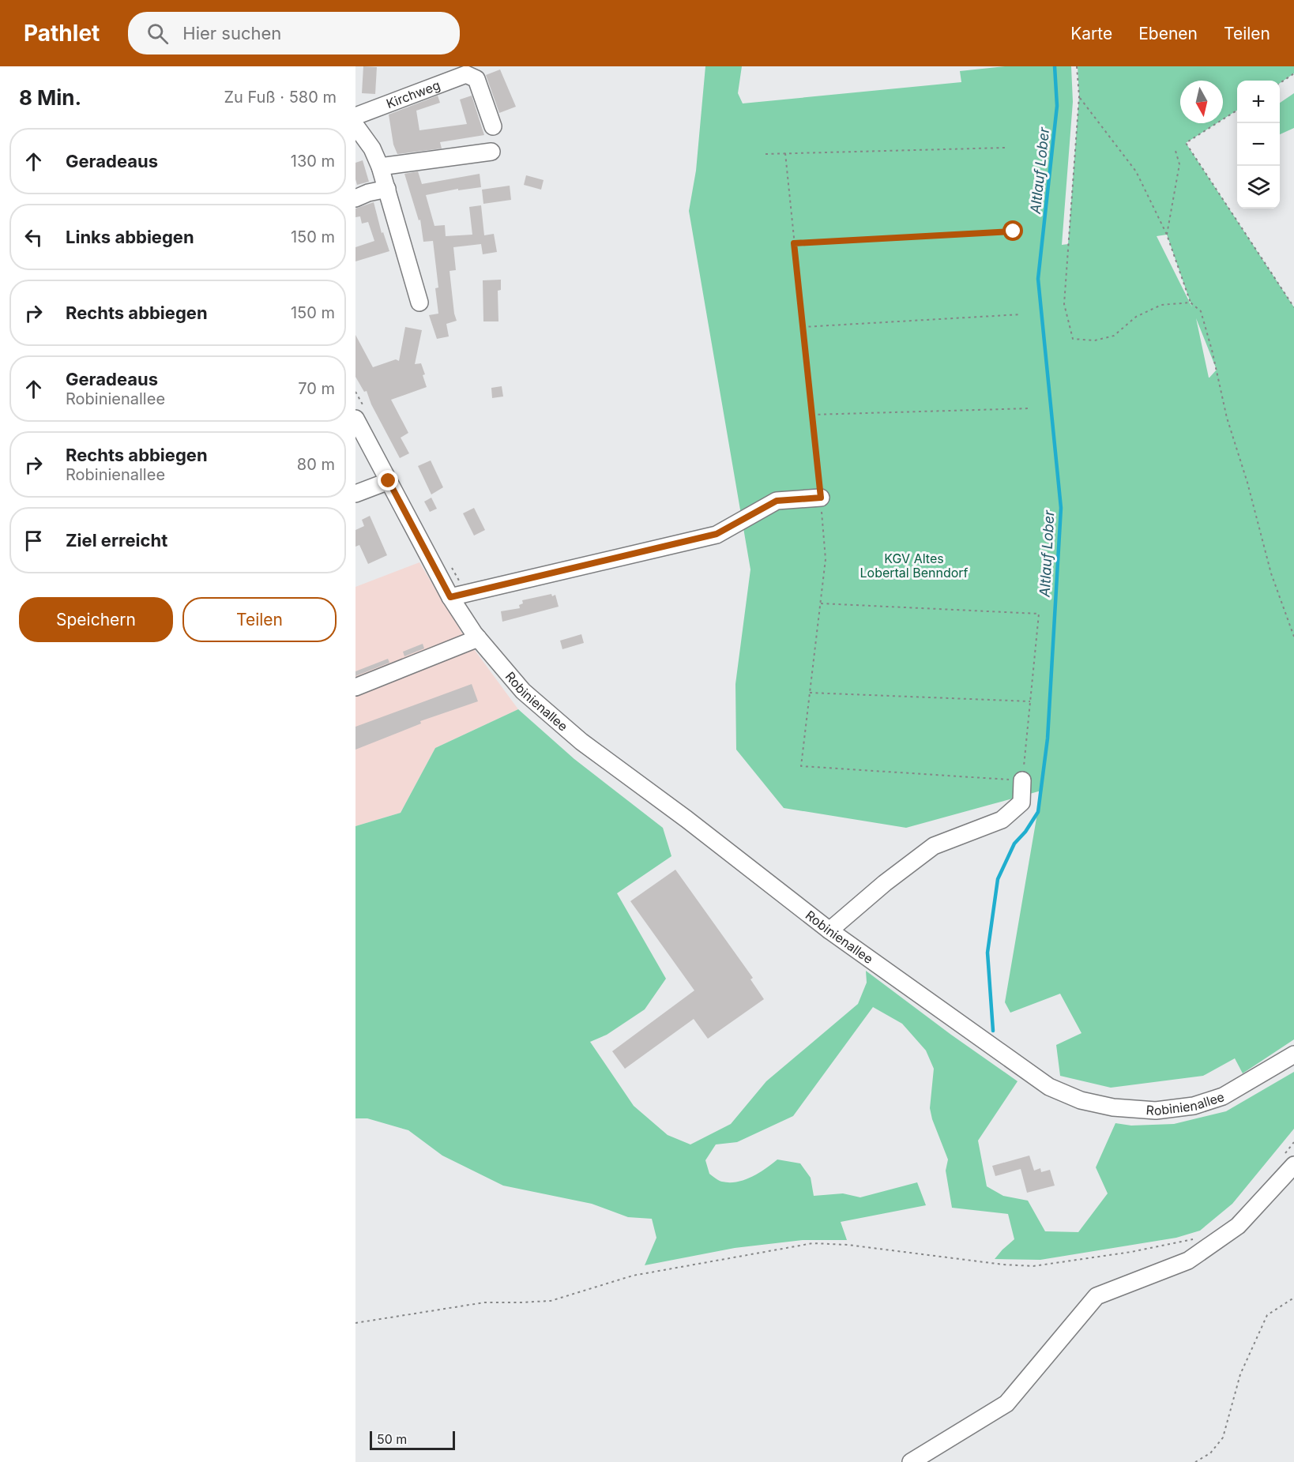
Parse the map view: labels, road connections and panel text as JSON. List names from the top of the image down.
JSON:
{
  "streets": {
    "street": ["Kirchweg", "Robinienallee"]
  },
  "water": ["Altlauf Lober"],
  "parks": ["KGV Altes Lobertal Benndorf"],
  "scale_bar": "50 m",
  "north": "bottom",
  "page": {
    "header": "Pathlet",
    "search": "Hier suchen",
    "nav": ["Karte", "Ebenen", "Teilen"],
    "heading": ["8 Min.", "Zu Fuß · 580 m"],
    "map_buttons": ["+", "−"],
    "list": [
      ["Geradeaus", "130 m"],
      ["Links abbiegen", "150 m"],
      ["Rechts abbiegen", "150 m"],
      ["Geradeaus", "Robinienallee", "70 m"],
      ["Rechts abbiegen", "Robinienallee", "80 m"],
      "Ziel erreicht"
    ],
    "buttons": ["Speichern", "Teilen"],
    "scale": "50 m"
  }
}
